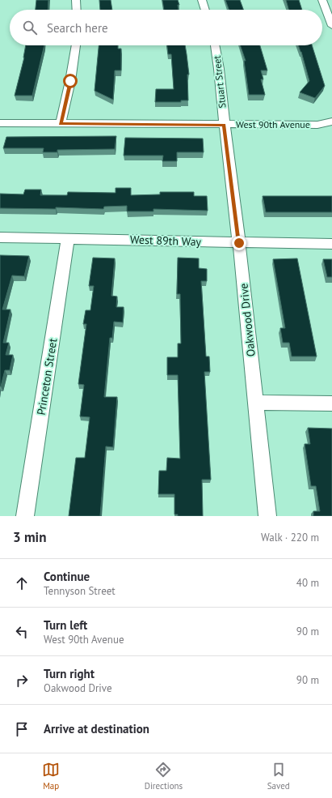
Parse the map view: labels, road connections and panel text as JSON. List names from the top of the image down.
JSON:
{
  "streets": {
    "street": [
      "Stuart Street",
      "West 90th Avenue",
      "West 89th Way",
      "Oakwood Drive",
      "Princeton Street"
    ]
  },
  "crossings": [
    ["Stuart Street", "West 90th Avenue"],
    ["Stuart Street", "Oakwood Drive"],
    ["West 90th Avenue", "Oakwood Drive"],
    ["West 89th Way", "Oakwood Drive"],
    ["West 89th Way", "Princeton Street"]
  ],
  "page": {
    "search": "Search here",
    "heading": ["3 min", "Walk · 220 m"],
    "list": [
      ["Continue", "Tennyson Street", "40 m"],
      ["Turn left", "West 90th Avenue", "90 m"],
      ["Turn right", "Oakwood Drive", "90 m"],
      "Arrive at destination"
    ],
    "nav": ["Map", "Directions", "Saved"]
  }
}
